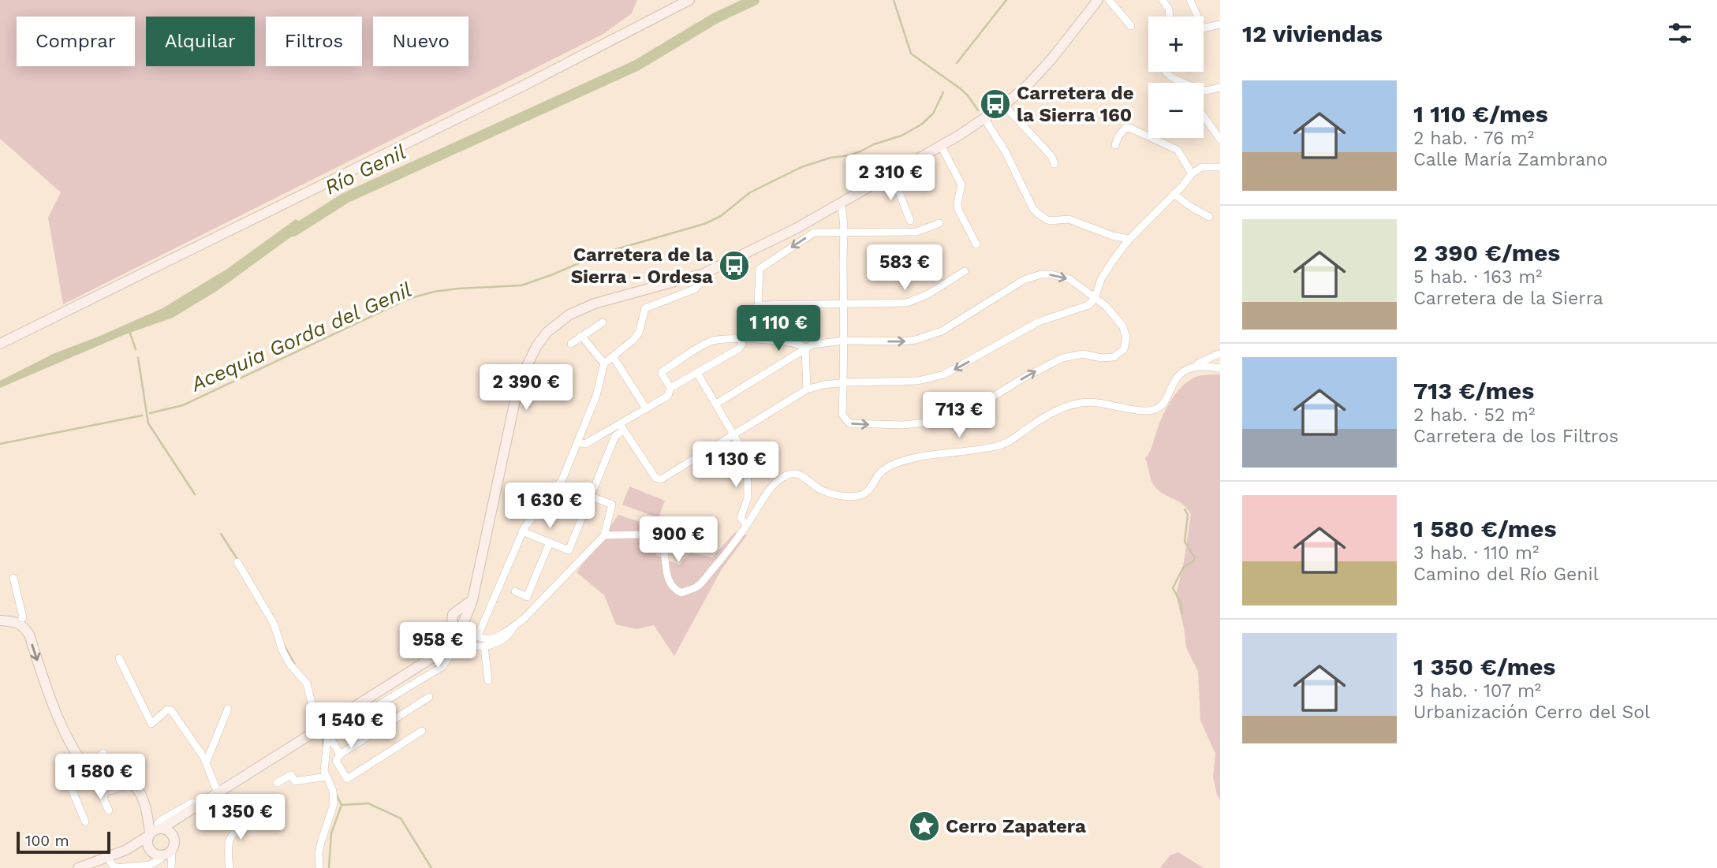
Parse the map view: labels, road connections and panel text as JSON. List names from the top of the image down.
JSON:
{
  "water": ["Río Genil", "Acequia Gorda del Genil"],
  "places": {
    "bus stop": ["Carretera de la Sierra 160", "Carretera de la Sierra - Ordesa"],
    "place": ["Cerro Zapatera"]
  },
  "scale_bar": "100 m",
  "page": {
    "heading": "12 viviendas",
    "map_buttons": ["+", "−"],
    "chip": [
      "Comprar",
      "Alquilar",
      "Filtros",
      "Nuevo"
    ],
    "list": [
      {
        "name": "1 110 €/mes",
        "note": "2 hab. · 76 m² · Calle María Zambrano"
      },
      {
        "name": "2 390 €/mes",
        "note": "5 hab. · 163 m² · Carretera de la Sierra"
      },
      {
        "name": "713 €/mes",
        "note": "2 hab. · 52 m² · Carretera de los Filtros"
      },
      {
        "name": "1 580 €/mes",
        "note": "3 hab. · 110 m² · Camino del Río Genil"
      },
      {
        "name": "1 350 €/mes",
        "note": "3 hab. · 107 m² · Urbanización Cerro del Sol"
      }
    ],
    "price": [
      "2 310 €",
      "583 €",
      "1 110 €",
      "2 390 €",
      "713 €",
      "1 130 €",
      "1 630 €",
      "900 €",
      "958 €",
      "1 540 €",
      "1 580 €",
      "1 350 €"
    ],
    "scale": "100 m"
  }
}
